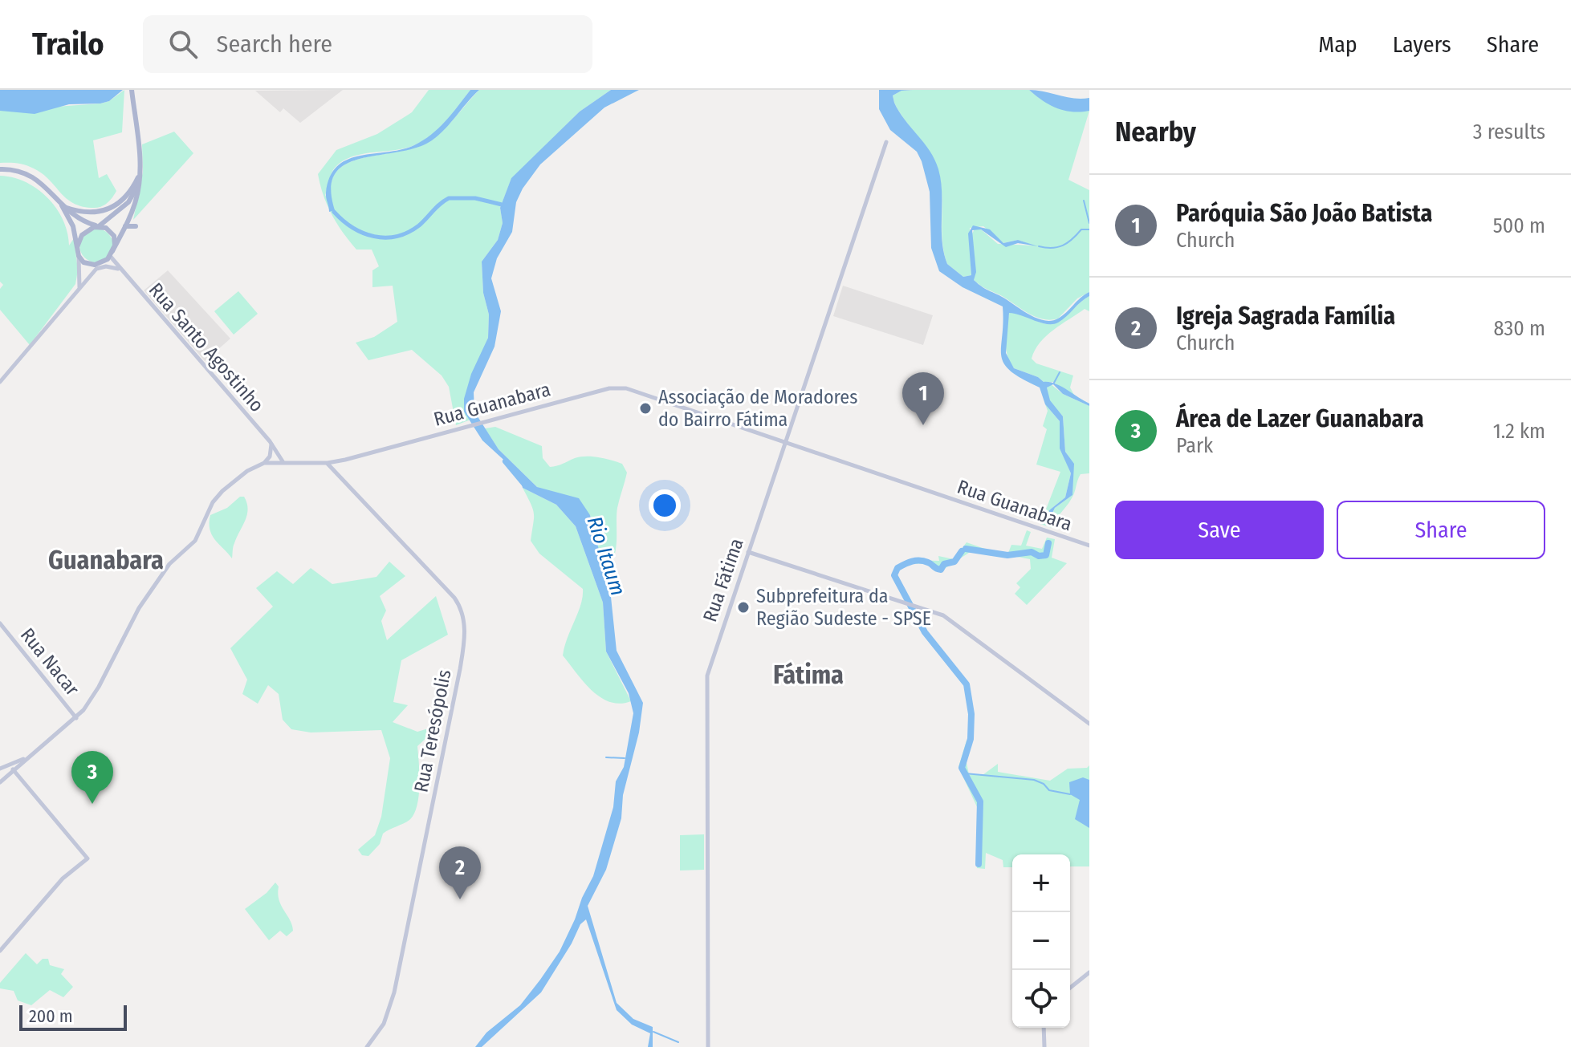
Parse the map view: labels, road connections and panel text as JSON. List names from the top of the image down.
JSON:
{
  "streets": {
    "main road": [
      "Rua Santo Agostinho",
      "Rua Guanabara",
      "Rua Fátima",
      "Rua Nacar",
      "Rua Teresópolis"
    ]
  },
  "crossings": [
    ["Rua Santo Agostinho", "Rua Guanabara"],
    ["Rua Guanabara", "Rua Fátima"],
    ["Rua Guanabara", "Rua Nacar"],
    ["Rua Guanabara", "Rua Teresópolis"]
  ],
  "districts": ["Guanabara", "Fátima"],
  "water": ["Rio Itaum"],
  "places": ["Associação de Moradores do Bairro Fátima", "Subprefeitura da Região Sudeste - SPSE"],
  "scale_bar": "200 m",
  "page": {
    "header": "Trailo",
    "search": "Search here",
    "nav": ["Map", "Layers", "Share"],
    "heading": ["Nearby", "3 results"],
    "list": [
      {
        "mark": "1",
        "name": "Paróquia São João Batista",
        "note": "Church",
        "value": "500 m"
      },
      {
        "mark": "2",
        "name": "Igreja Sagrada Família",
        "note": "Church",
        "value": "830 m"
      },
      {
        "mark": "3",
        "name": "Área de Lazer Guanabara",
        "note": "Park",
        "value": "1.2 km"
      }
    ],
    "pins": ["1", "3", "2"],
    "buttons": ["Save", "Share"],
    "map_buttons": ["+", "−"],
    "scale": "200 m"
  }
}
